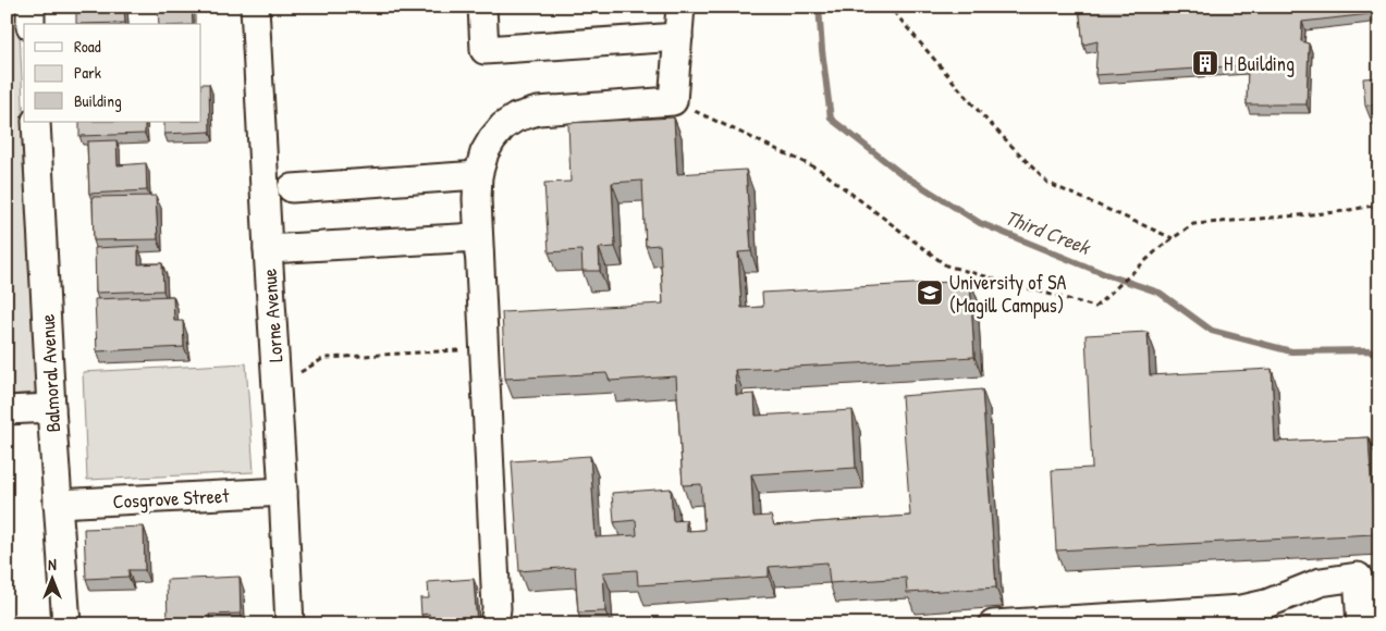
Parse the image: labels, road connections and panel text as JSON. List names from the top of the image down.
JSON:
{
  "streets": {
    "street": ["Lorne Avenue", "Balmoral Avenue", "Cosgrove Street"]
  },
  "crossings": [
    ["Lorne Avenue", "Cosgrove Street"],
    ["Balmoral Avenue", "Cosgrove Street"]
  ],
  "water": ["Third Creek"],
  "places": {
    "building": ["H Building"],
    "school or university": ["University of SA (Magill Campus)"]
  },
  "legend": ["Road", "Park", "Building"],
  "north": "top"
}
